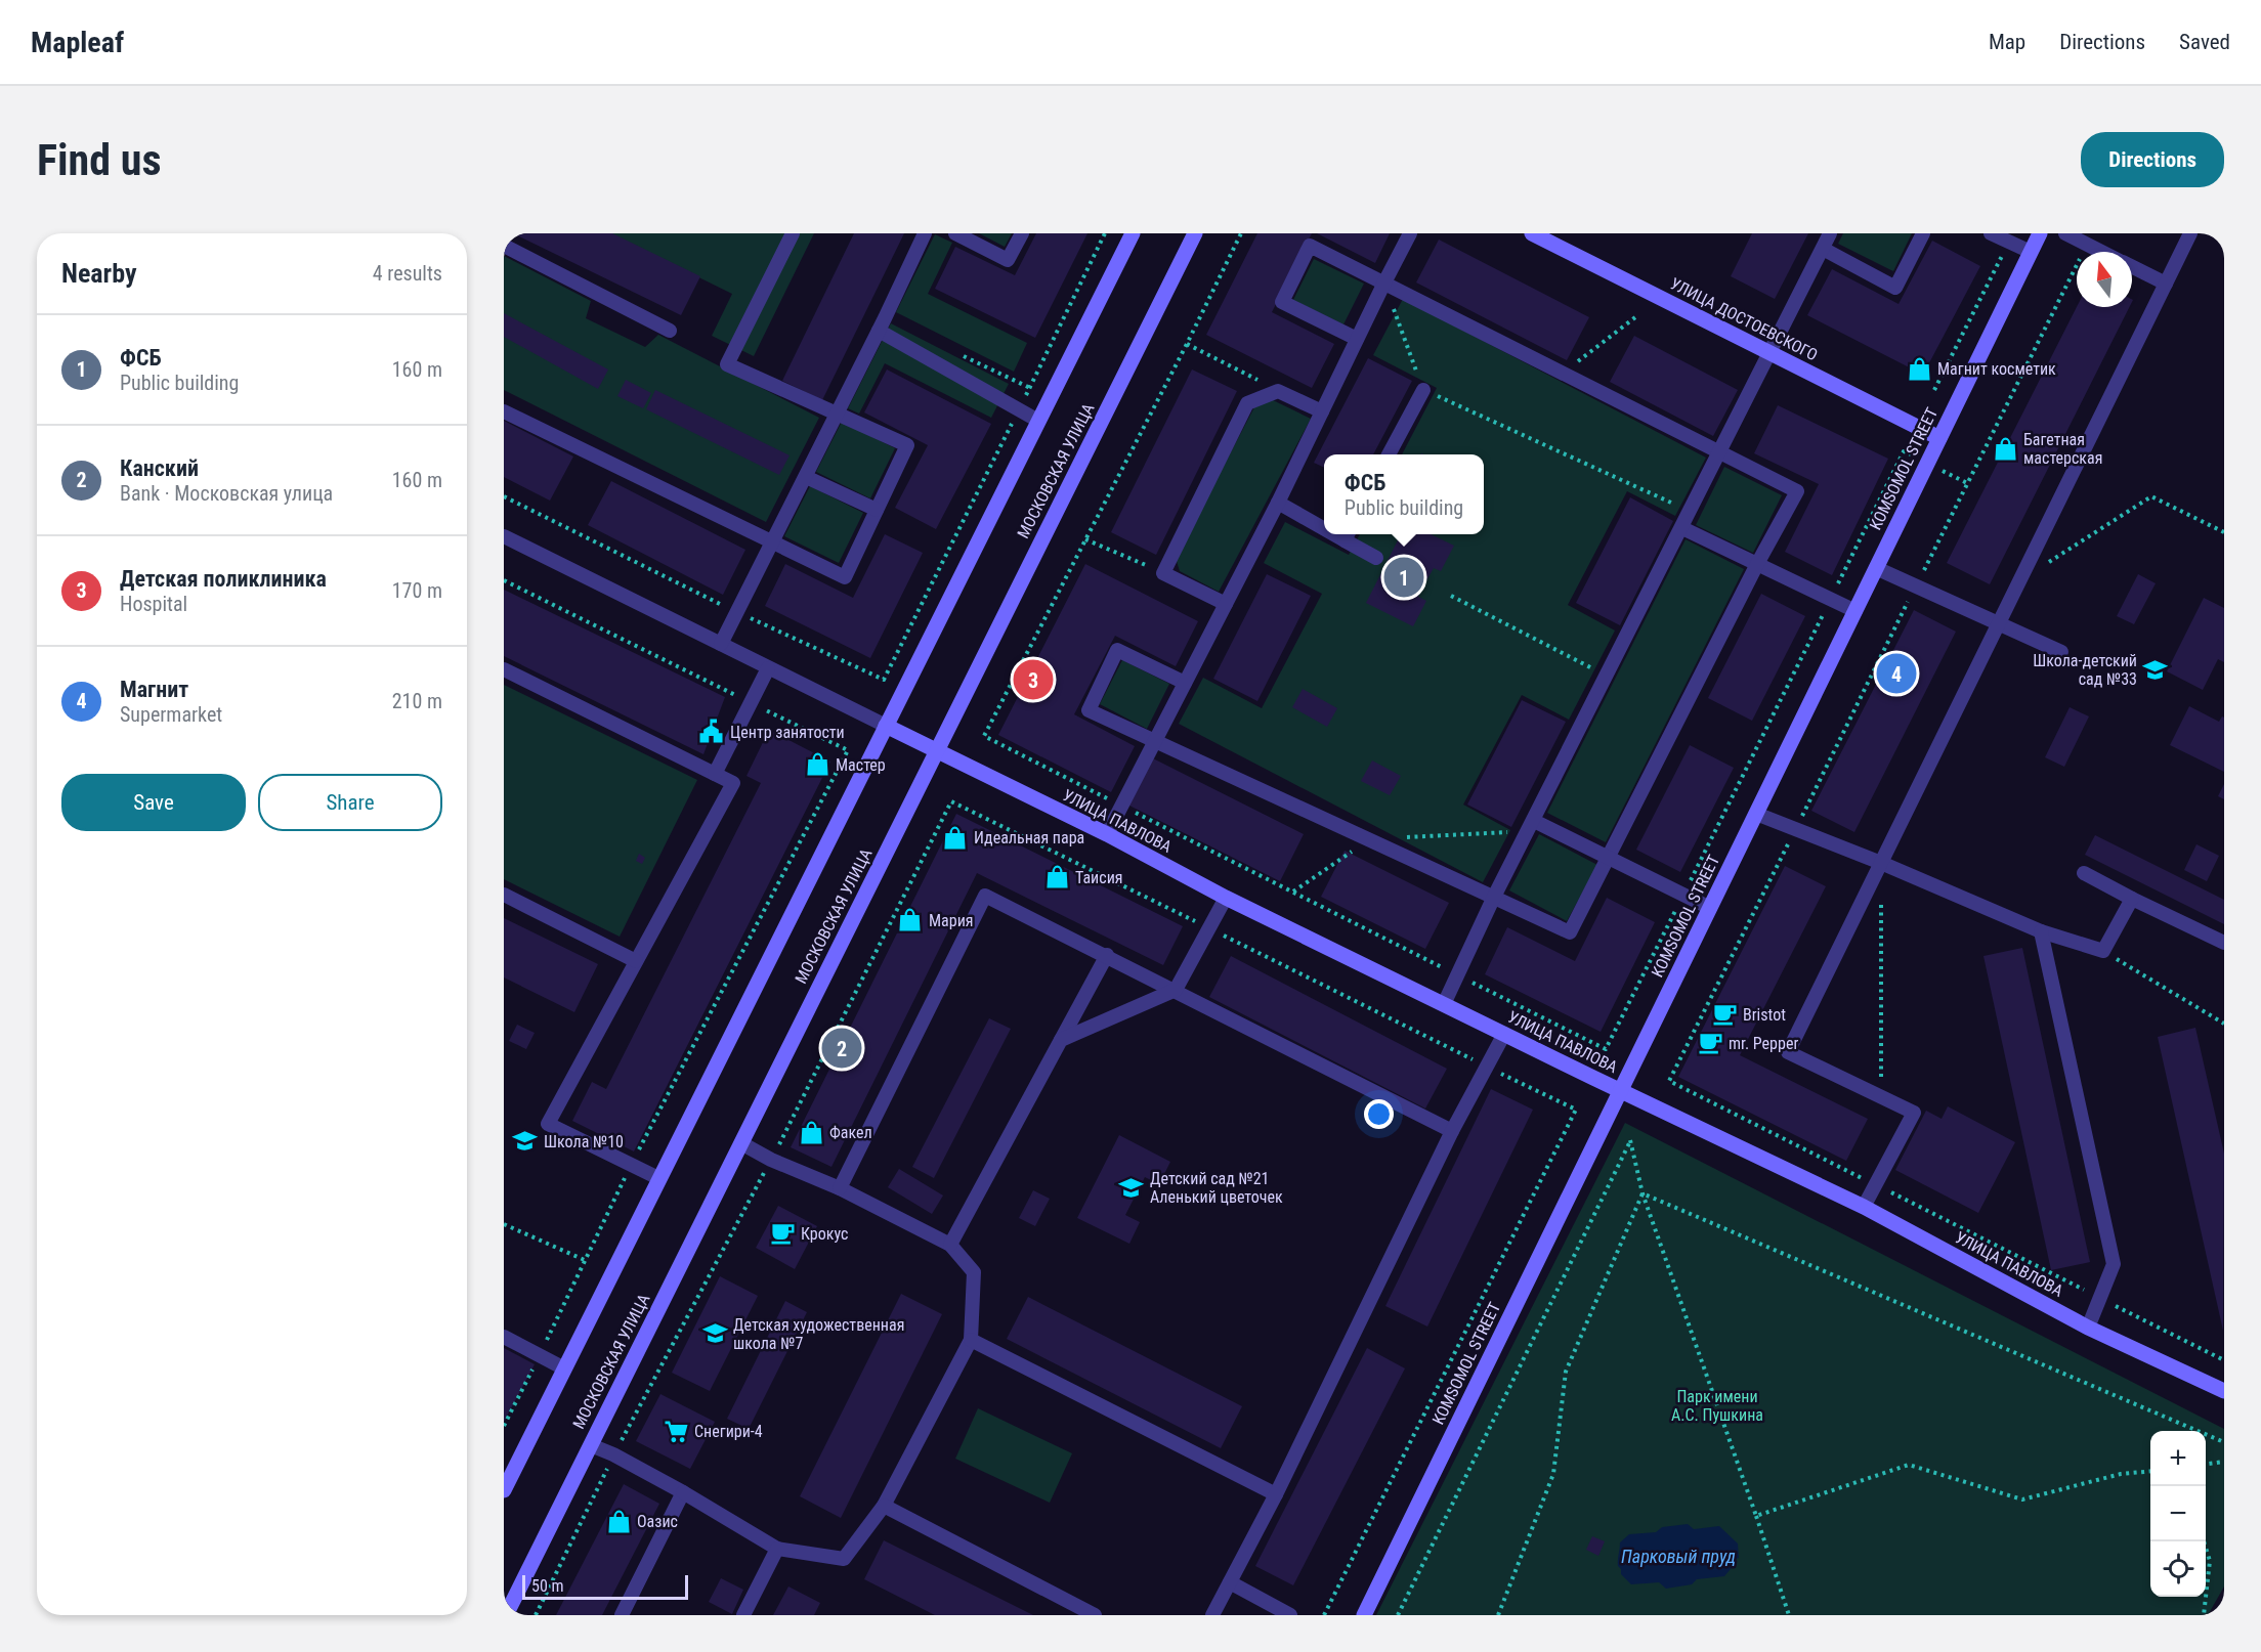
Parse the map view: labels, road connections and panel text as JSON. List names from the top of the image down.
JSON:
{
  "streets": {
    "street": [
      "УЛИЦА ДОСТОЕВСКОГО",
      "KOMSOMOL STREET",
      "МОСКОВСКАЯ УЛИЦА",
      "УЛИЦА ПАВЛОВА"
    ]
  },
  "crossings": [
    ["УЛИЦА ДОСТОЕВСКОГО", "KOMSOMOL STREET"],
    ["KOMSOMOL STREET", "УЛИЦА ПАВЛОВА"],
    ["МОСКОВСКАЯ УЛИЦА", "УЛИЦА ПАВЛОВА"]
  ],
  "water": ["Парковый пруд"],
  "parks": ["Парк имени А.С. Пушкина"],
  "places": {
    "shop": [
      "Магнит косметик",
      "Багетная мастерская",
      "Мастер",
      "Идеальная пара",
      "Таисия",
      "Мария",
      "Факел",
      "Оазис"
    ],
    "school or university": [
      "Школа-детский сад №33",
      "Школа №10",
      "Детский сад №21 Аленький цветочек",
      "Детская художественная школа №7"
    ],
    "public building": ["Центр занятости"],
    "cafe": ["Bristot", "mr. Pepper", "Крокус"],
    "supermarket": ["Снегири-4"]
  },
  "scale_bar": "50 m",
  "north": "top",
  "page": {
    "header": "Mapleaf",
    "nav": ["Map", "Directions", "Saved"],
    "buttons": [
      "Directions",
      ["Save", "Share"]
    ],
    "title": "Find us",
    "heading": ["Nearby", "4 results"],
    "list": [
      {
        "mark": "1",
        "name": "ФСБ",
        "note": "Public building",
        "value": "160 m"
      },
      {
        "mark": "2",
        "name": "Канский",
        "note": "Bank · Московская улица",
        "value": "160 m"
      },
      {
        "mark": "3",
        "name": "Детская поликлиника",
        "note": "Hospital",
        "value": "170 m"
      },
      {
        "mark": "4",
        "name": "Магнит",
        "note": "Supermarket",
        "value": "210 m"
      }
    ],
    "popup": ["ФСБ", "Public building"],
    "pins": [
      "1",
      "4",
      "3",
      "2"
    ],
    "map_buttons": ["+", "−"],
    "scale": "50 m"
  }
}
